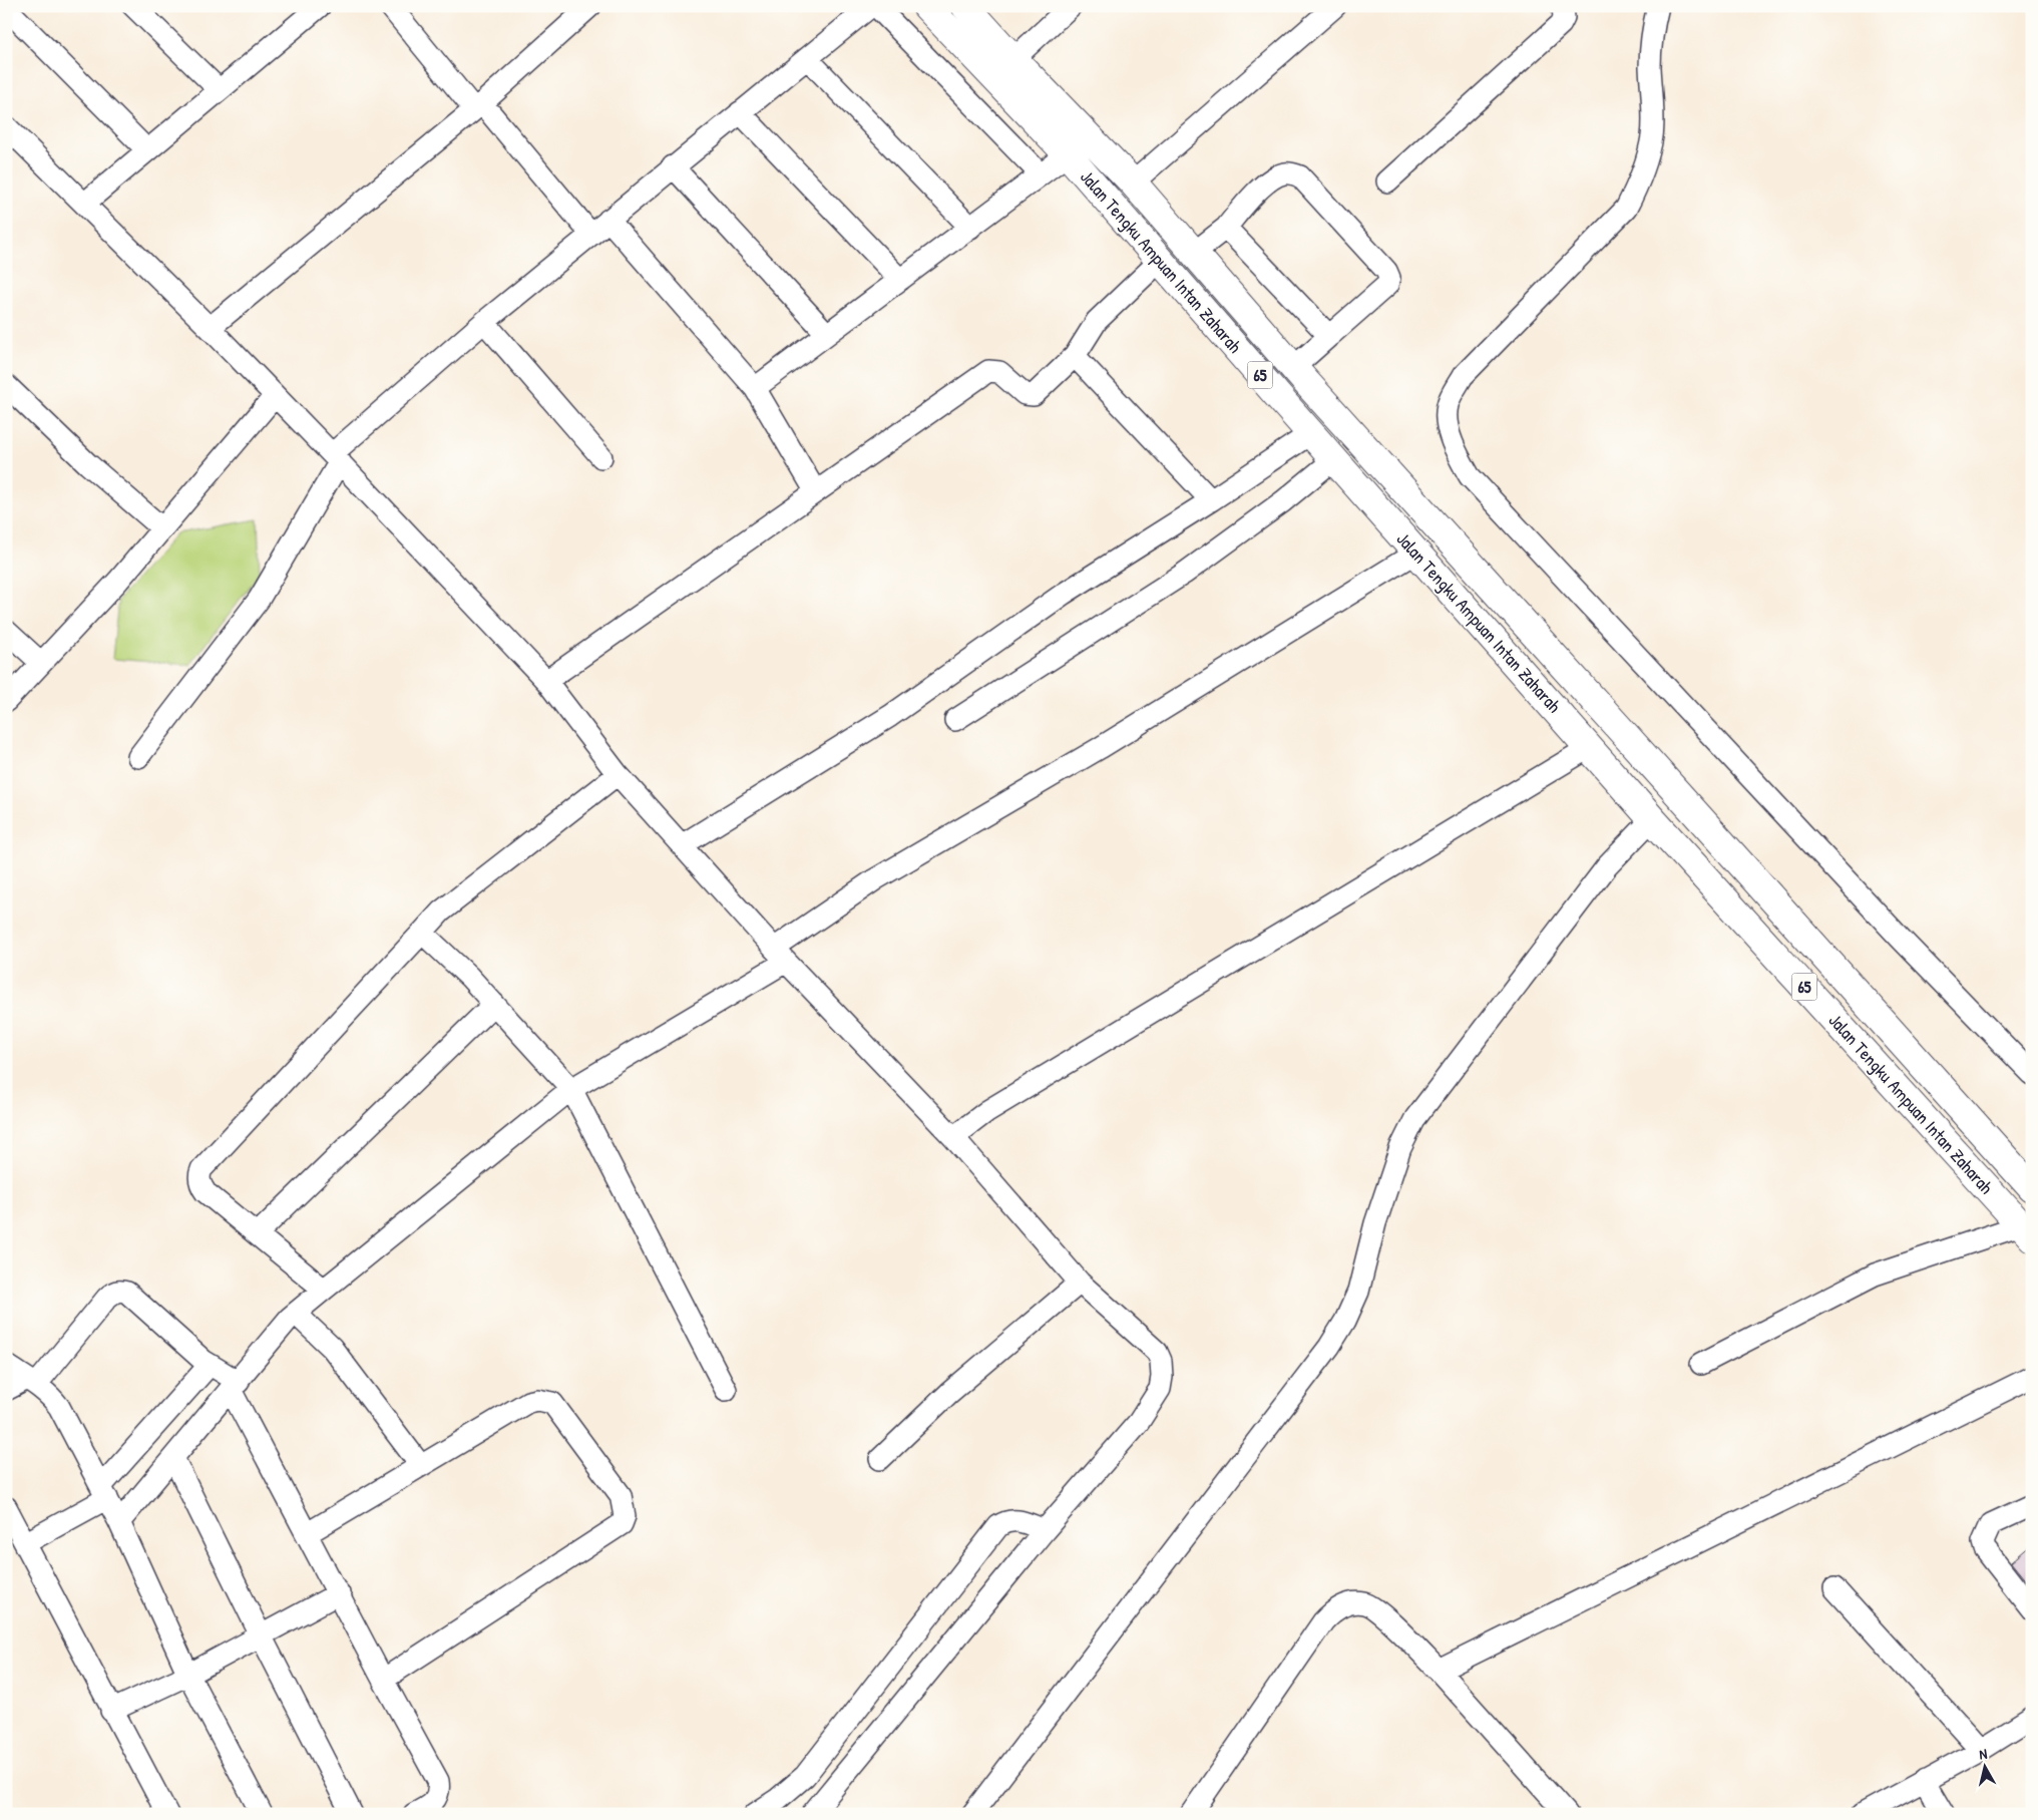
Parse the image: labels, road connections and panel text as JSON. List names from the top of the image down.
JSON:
{
  "streets": {
    "main road": ["Jalan Tengku Ampuan Intan Zaharah", "65"]
  },
  "north": "top"
}
